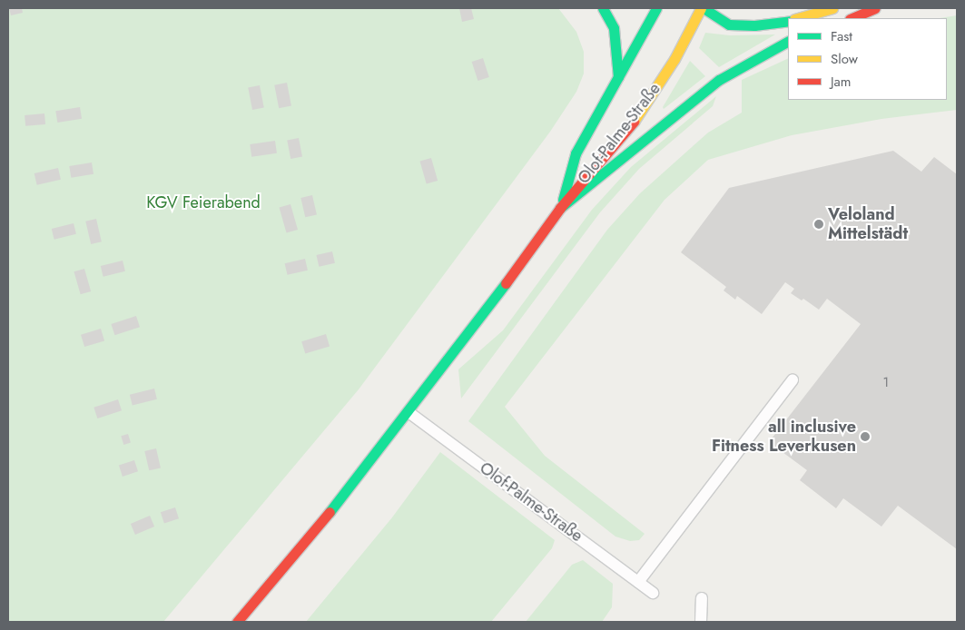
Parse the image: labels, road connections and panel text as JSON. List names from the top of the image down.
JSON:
{
  "streets": {
    "main road": ["Olof-Palme-Straße"]
  },
  "parks": ["KGV Feierabend"],
  "places": ["Veloland Mittelstädt", "all inclusive Fitness Leverkusen"],
  "house_numbers": ["1"],
  "legend": ["Fast", "Slow", "Jam"]
}
